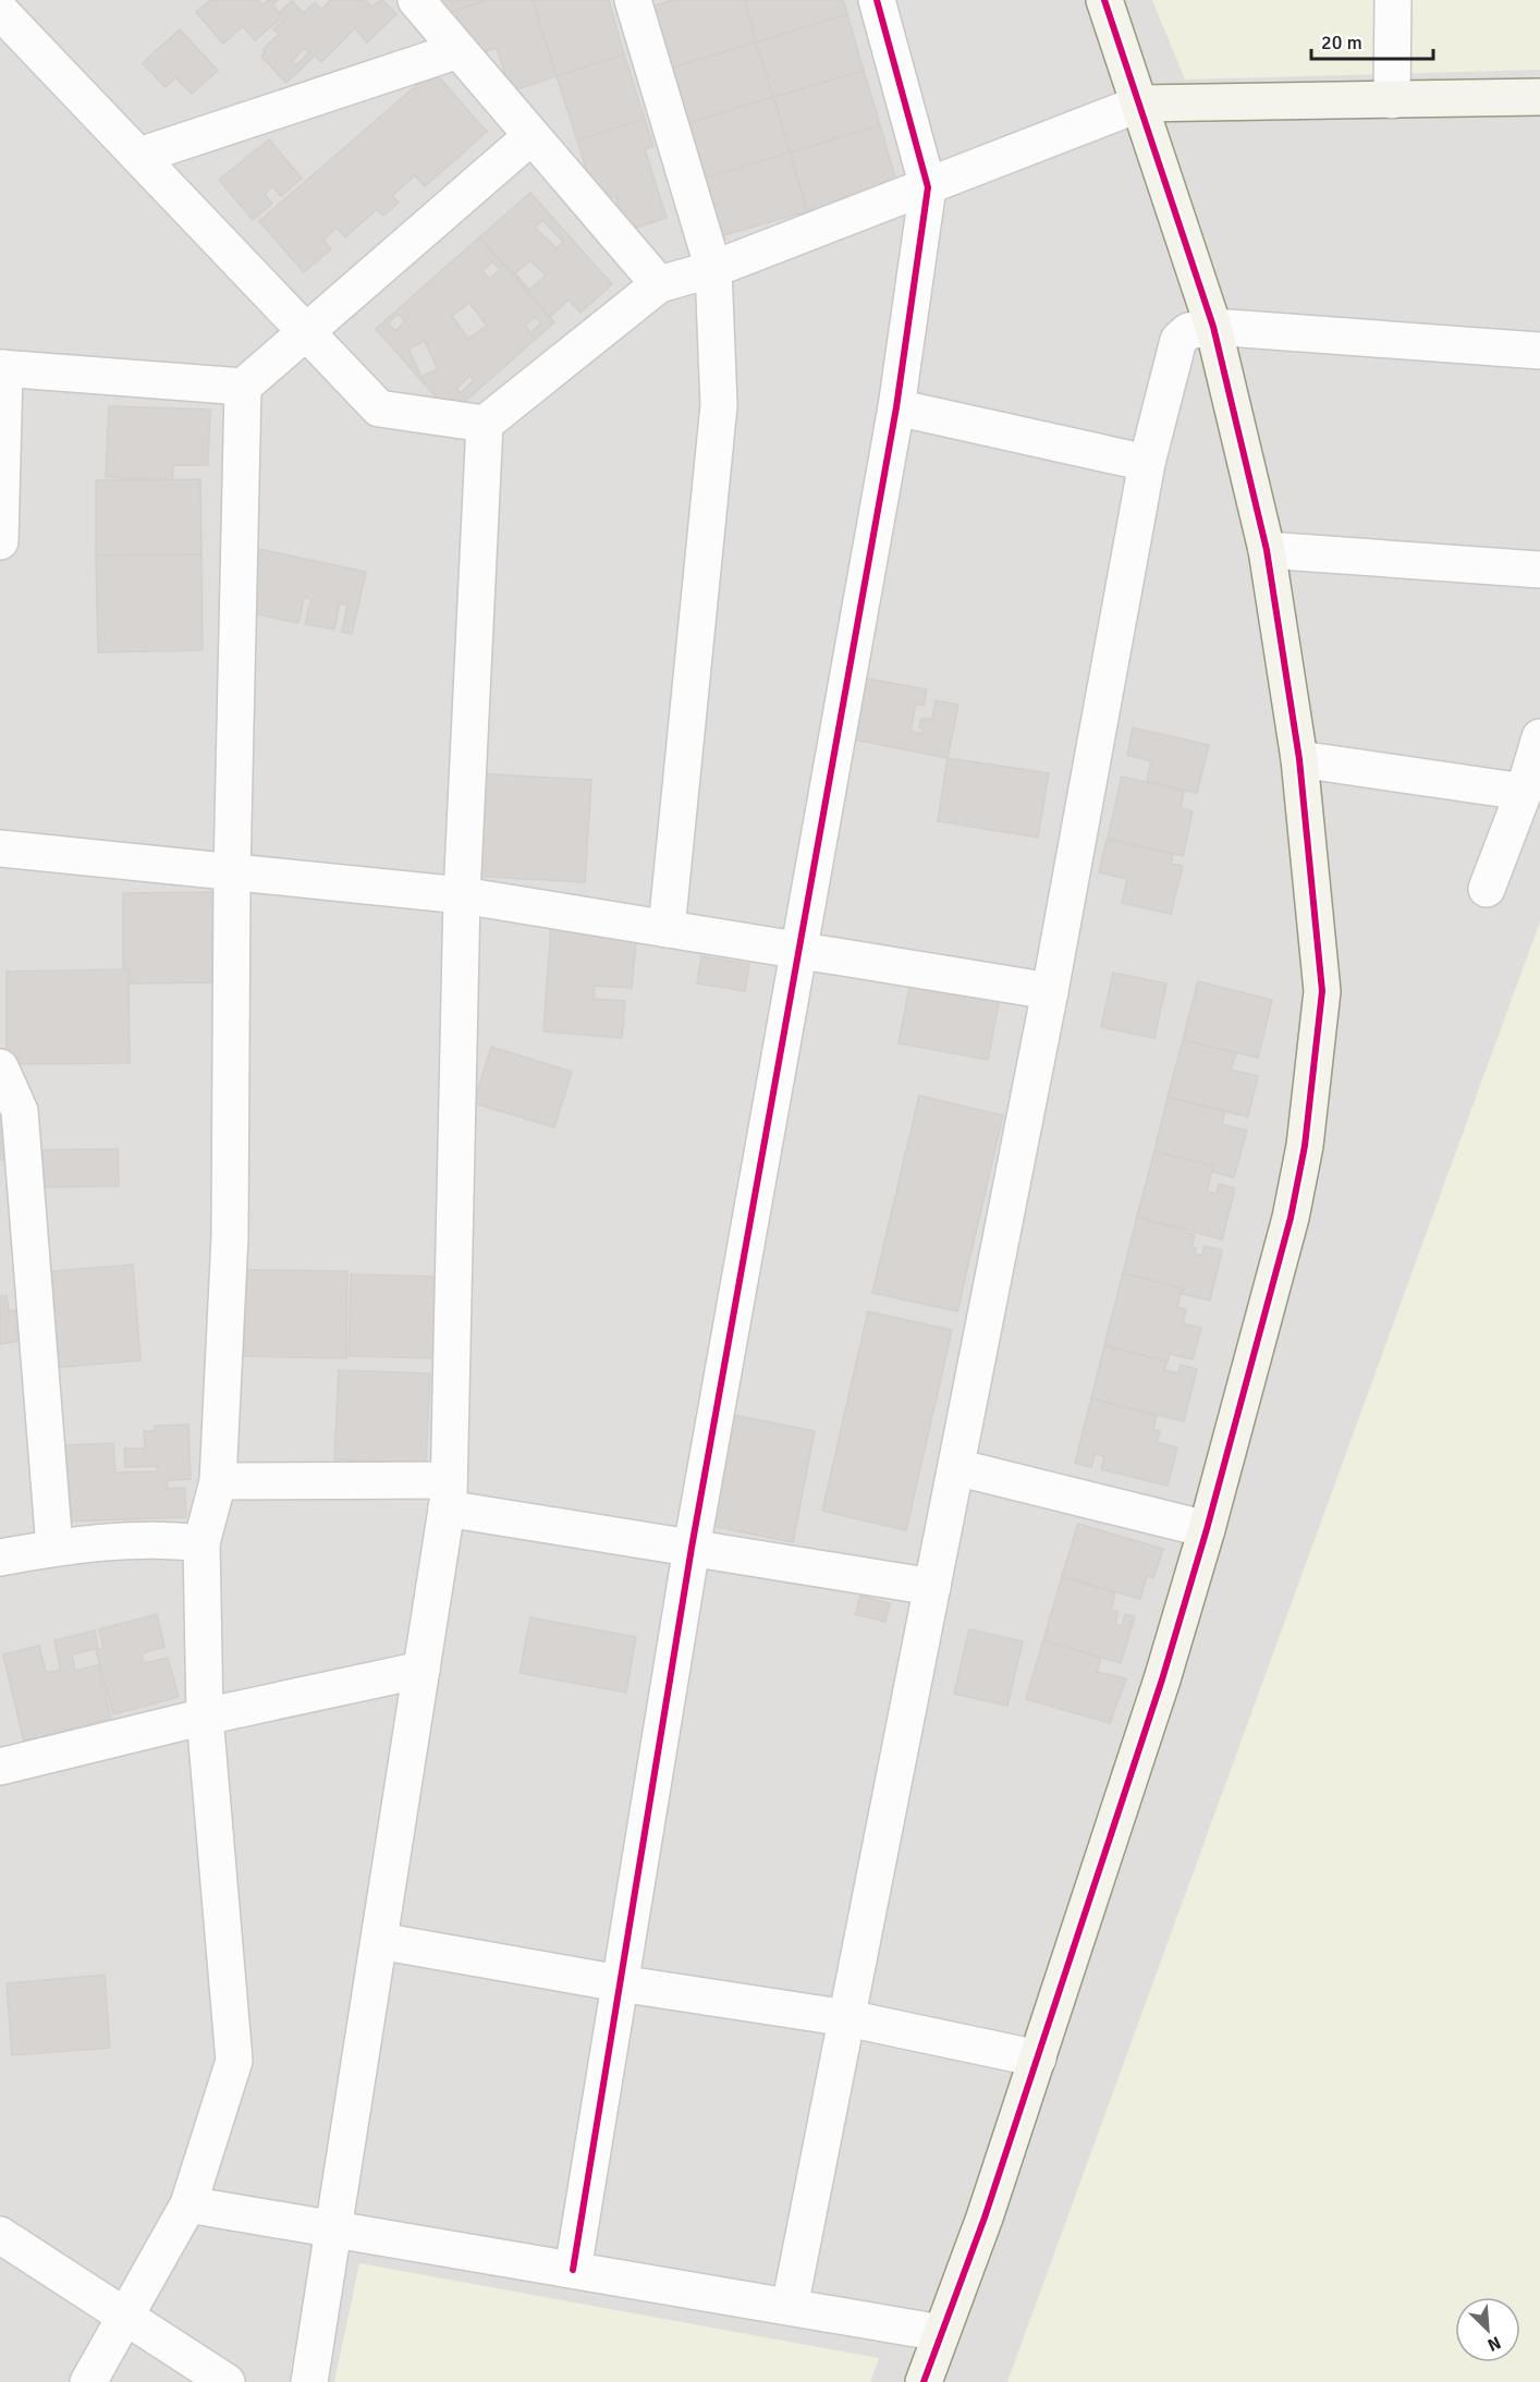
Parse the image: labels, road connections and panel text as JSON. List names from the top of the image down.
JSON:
{
  "scale_bar": "20 m",
  "north": "bottom right"
}
